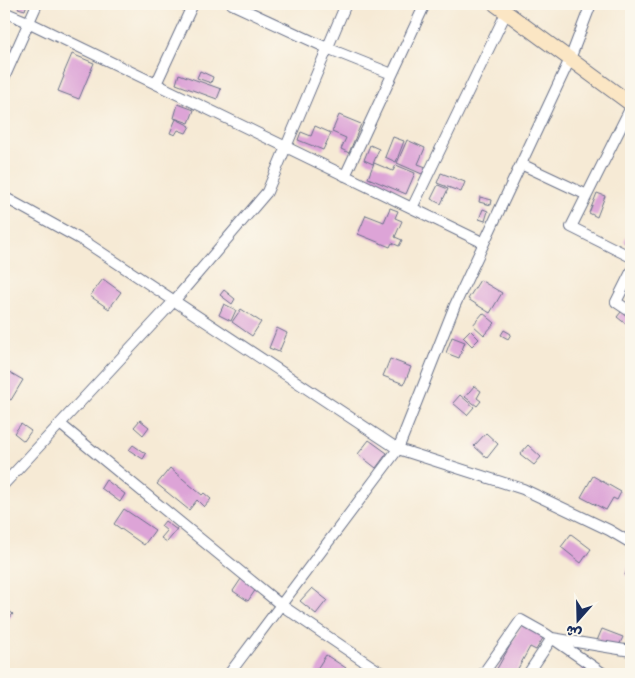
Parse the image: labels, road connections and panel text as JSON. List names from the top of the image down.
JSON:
{
  "north": "bottom"
}
